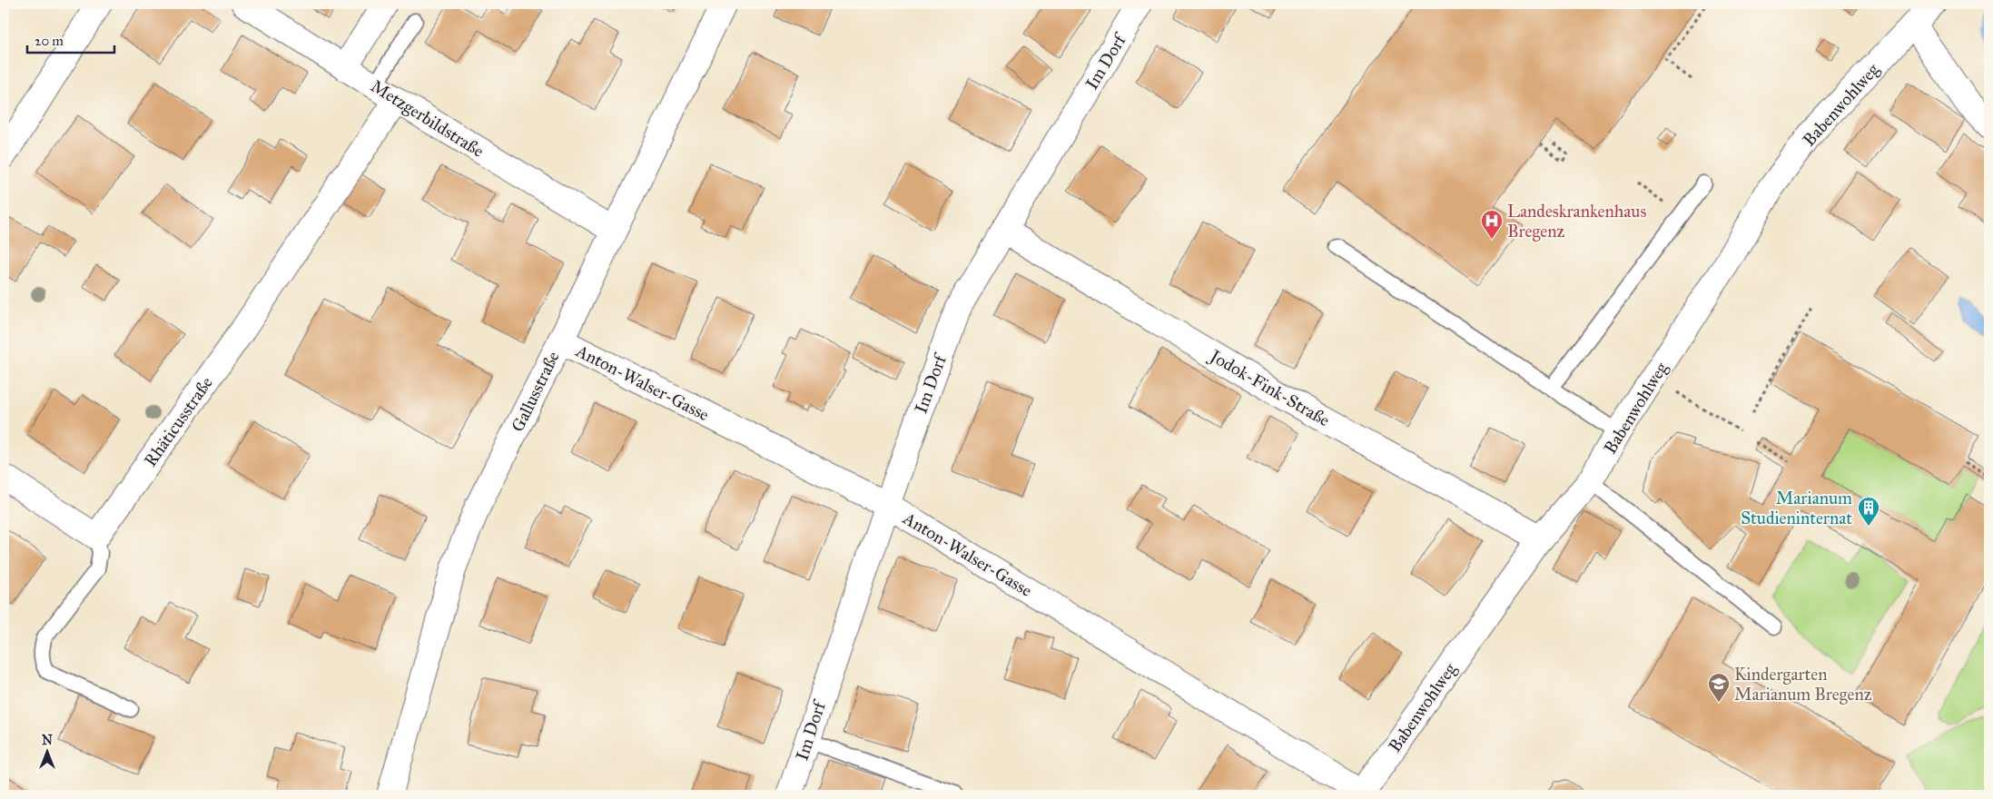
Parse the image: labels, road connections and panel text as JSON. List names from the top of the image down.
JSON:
{
  "streets": {
    "street": [
      "Im Dorf",
      "Babenwohlweg",
      "Metzgerbildstraße",
      "Anton-Walser-Gasse",
      "Jodok-Fink-Straße",
      "Gallusstraße",
      "Rhäticusstraße"
    ]
  },
  "crossings": [
    ["Im Dorf", "Anton-Walser-Gasse"],
    ["Im Dorf", "Jodok-Fink-Straße"],
    ["Babenwohlweg", "Anton-Walser-Gasse"],
    ["Babenwohlweg", "Jodok-Fink-Straße"],
    ["Metzgerbildstraße", "Gallusstraße"],
    ["Metzgerbildstraße", "Rhäticusstraße"],
    ["Anton-Walser-Gasse", "Gallusstraße"]
  ],
  "places": {
    "hospital": ["Landeskrankenhaus Bregenz"],
    "building": ["Marianum Studieninternat"],
    "school or university": ["Kindergarten Marianum Bregenz"]
  },
  "scale_bar": "20 m",
  "north": "top"
}
